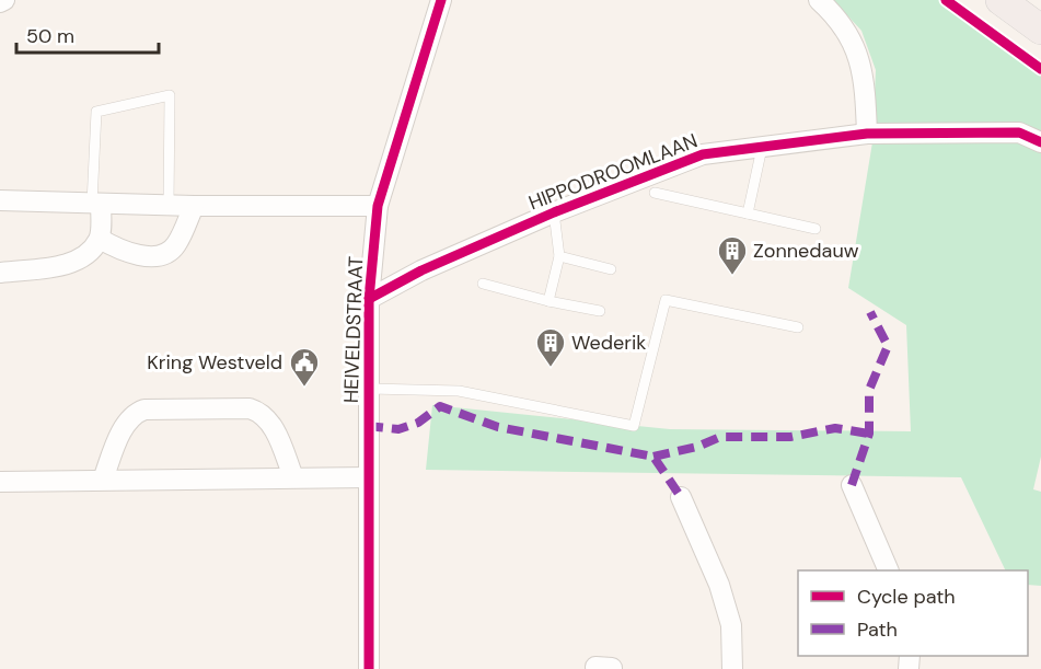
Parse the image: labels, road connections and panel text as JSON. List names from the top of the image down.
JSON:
{
  "streets": {
    "street": ["HIPPODROOMLAAN", "HEIVELDSTRAAT"]
  },
  "crossings": [
    ["HIPPODROOMLAAN", "HEIVELDSTRAAT"]
  ],
  "places": {
    "building": ["Zonnedauw", "Wederik"],
    "public building": ["Kring Westveld"]
  },
  "legend": ["Cycle path", "Path"],
  "scale_bar": "50 m"
}
